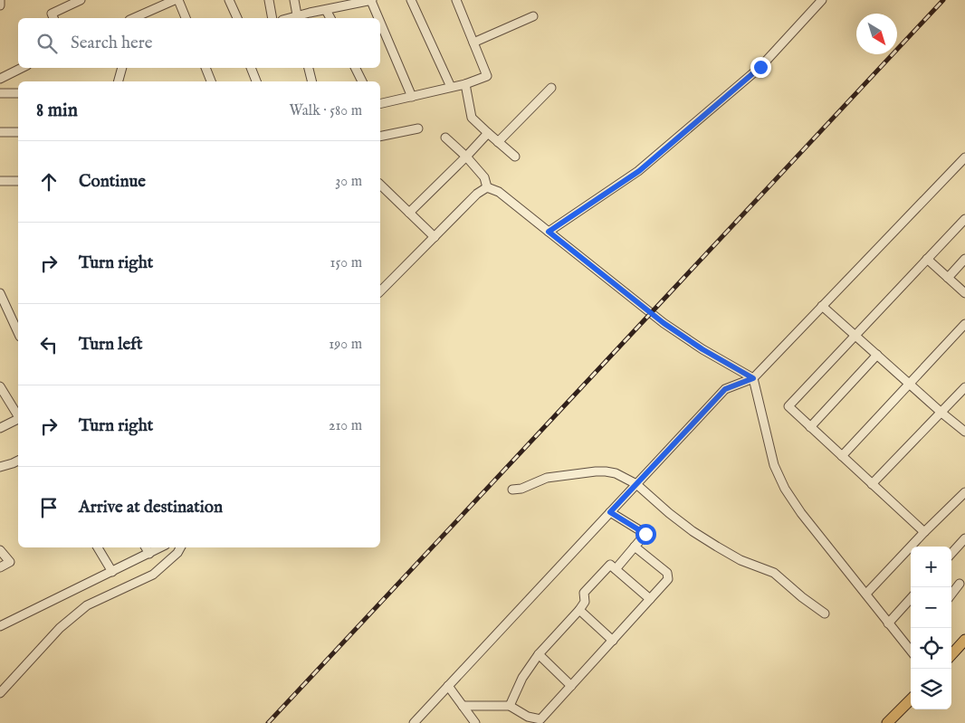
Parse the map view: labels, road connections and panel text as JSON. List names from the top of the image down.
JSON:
{
  "north": "bottom right",
  "page": {
    "search": "Search here",
    "heading": ["8 min", "Walk · 580 m"],
    "list": [
      ["Continue", "30 m"],
      ["Turn right", "150 m"],
      ["Turn left", "190 m"],
      ["Turn right", "210 m"],
      "Arrive at destination"
    ],
    "map_buttons": ["+", "−"]
  }
}
